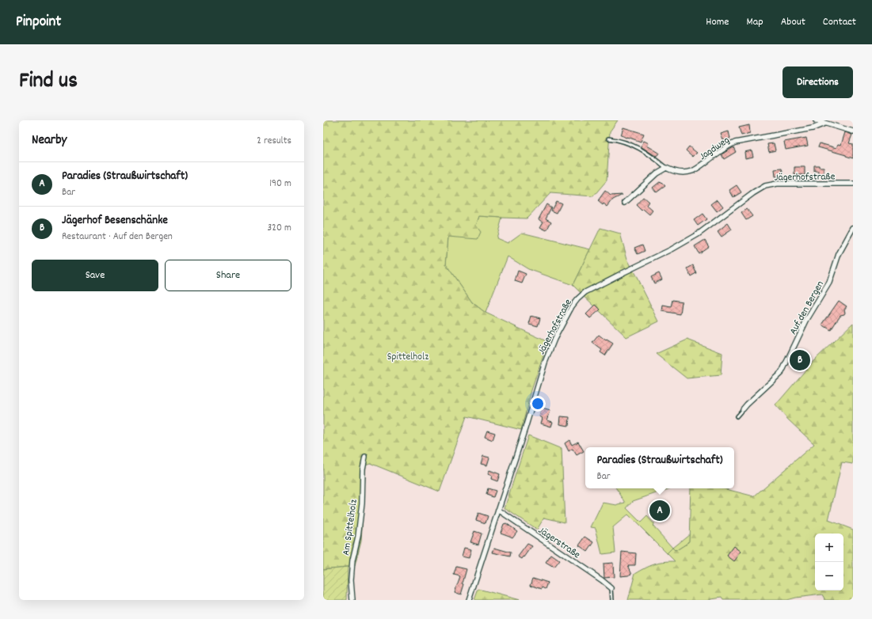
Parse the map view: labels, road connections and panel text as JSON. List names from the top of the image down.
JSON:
{
  "streets": {
    "street": [
      "Jagdweg",
      "Jägerhofstraße",
      "Auf den Bergen",
      "Am Spittelholz",
      "Jägerstraße"
    ]
  },
  "crossings": [
    ["Jägerhofstraße", "Jägerstraße"]
  ],
  "parks": ["Spittelholz"],
  "page": {
    "header": "Pinpoint",
    "nav": [
      "Home",
      "Map",
      "About",
      "Contact"
    ],
    "title": "Find us",
    "buttons": [
      "Directions",
      ["Save", "Share"]
    ],
    "heading": ["Nearby", "2 results"],
    "list": [
      {
        "mark": "A",
        "name": "Paradies (Straußwirtschaft)",
        "note": "Bar",
        "value": "190 m"
      },
      {
        "mark": "B",
        "name": "Jägerhof Besenschänke",
        "note": "Restaurant · Auf den Bergen",
        "value": "320 m"
      }
    ],
    "pins": ["B", "A"],
    "popup": ["Paradies (Straußwirtschaft)", "Bar"],
    "map_buttons": ["+", "−"]
  }
}
